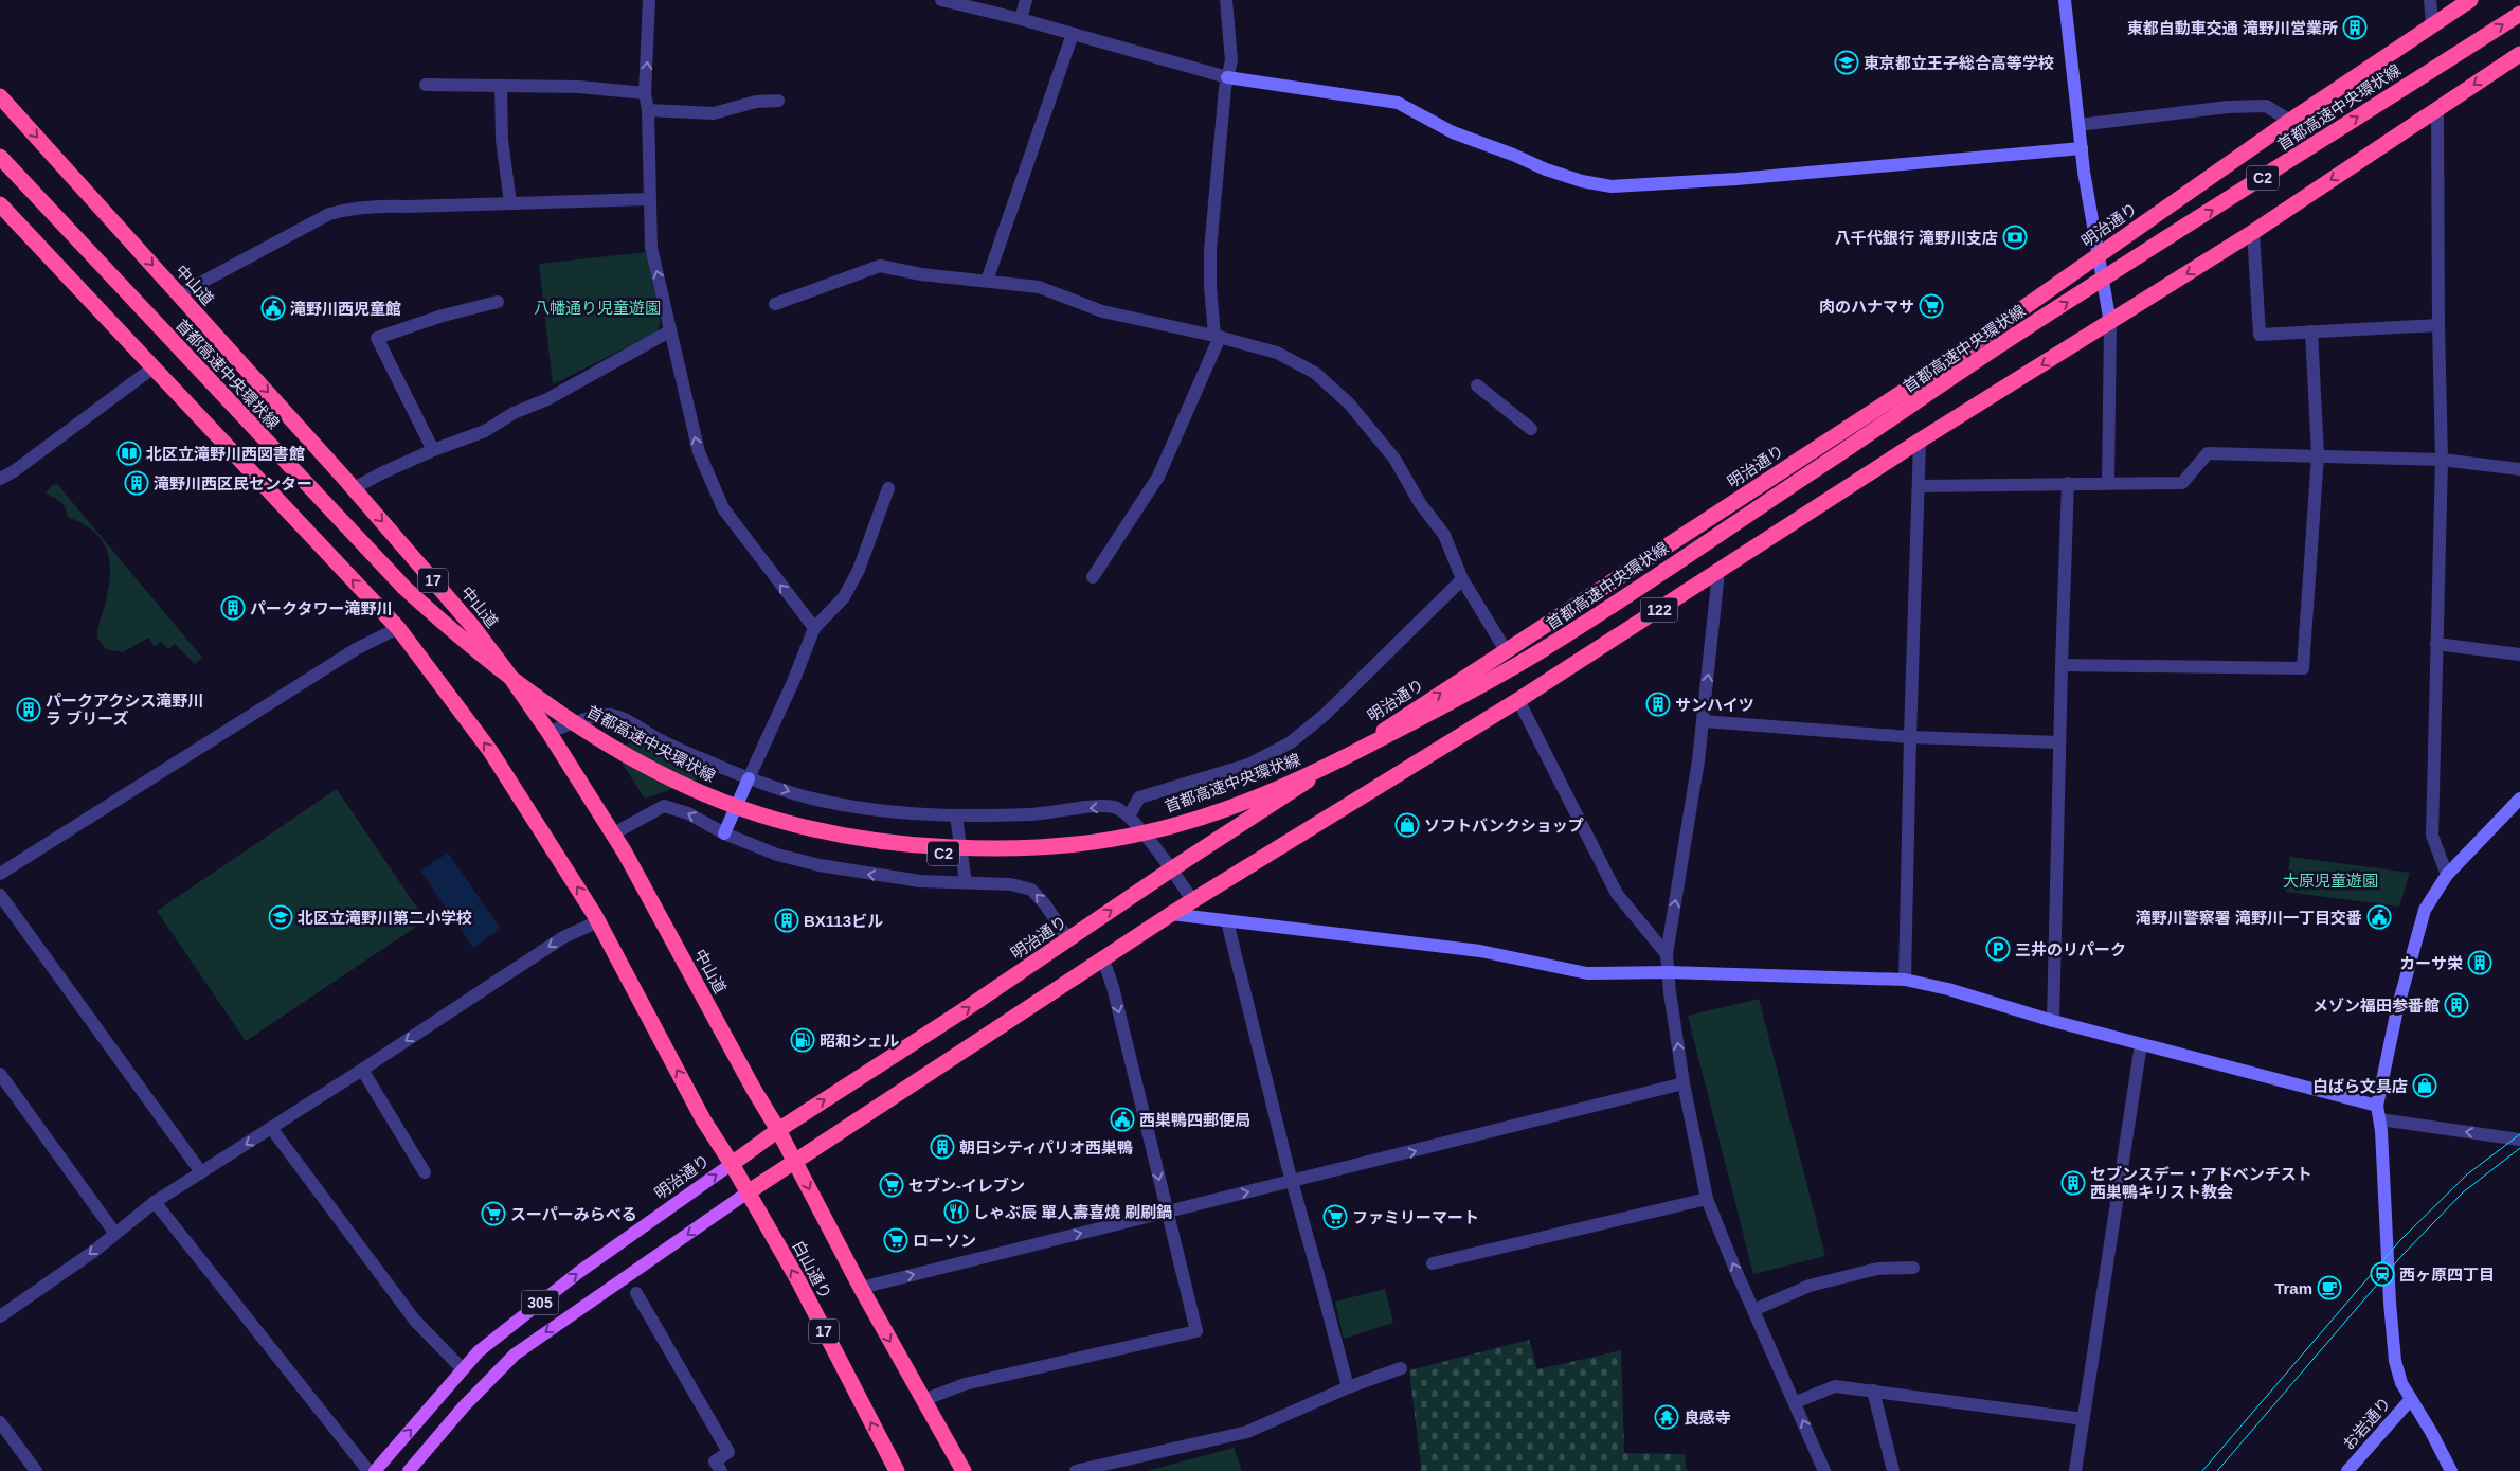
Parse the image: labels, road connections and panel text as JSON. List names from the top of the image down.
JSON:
{
  "streets": {
    "highway": [
      "首都高速中央環状線",
      "C2",
      "明治通り",
      "中山道",
      "17",
      "122",
      "白山通り"
    ],
    "main road": ["305"],
    "street": ["お岩通り"]
  },
  "crossings": [
    ["明治通り", "中山道"],
    ["明治通り", "白山通り"],
    ["中山道", "17"],
    ["中山道", "122"],
    ["17", "122"],
    ["17", "白山通り"],
    ["122", "白山通り"],
    ["122", "305"],
    ["白山通り", "305"]
  ],
  "one_way": ["首都高速中央環状線"],
  "parks": ["八幡通り児童遊園", "大原児童遊園"],
  "places": {
    "building": [
      "東都自動車交通 滝野川営業所",
      "滝野川西区民センター",
      "パークタワー滝野川",
      "サンハイツ",
      "パークアクシス滝野川 ラ ブリーズ",
      "BX113ビル",
      "カーサ栄",
      "メゾン福田参番館",
      "朝日シティパリオ西巣鴨",
      "セブンスデー・アドベンチスト 西巣鴨キリスト教会"
    ],
    "school or university": ["東京都立王子総合高等学校", "北区立滝野川第二小学校"],
    "bank": ["八千代銀行 滝野川支店"],
    "supermarket": [
      "肉のハナマサ",
      "セブン-イレブン",
      "スーパーみらべる",
      "ファミリーマート",
      "ローソン"
    ],
    "public building": ["滝野川西児童館", "滝野川警察署 滝野川一丁目交番", "西巣鴨四郵便局"],
    "library": ["北区立滝野川西図書館"],
    "shop": ["ソフトバンクショップ", "白ばら文具店"],
    "parking": ["三井のリパーク"],
    "fuel station": ["昭和シェル"],
    "restaurant": ["しゃぶ辰 單人壽喜燒 刷刷鍋"],
    "station": ["西ヶ原四丁目"],
    "cafe": ["Tram"],
    "temple": ["良感寺"]
  }
}
